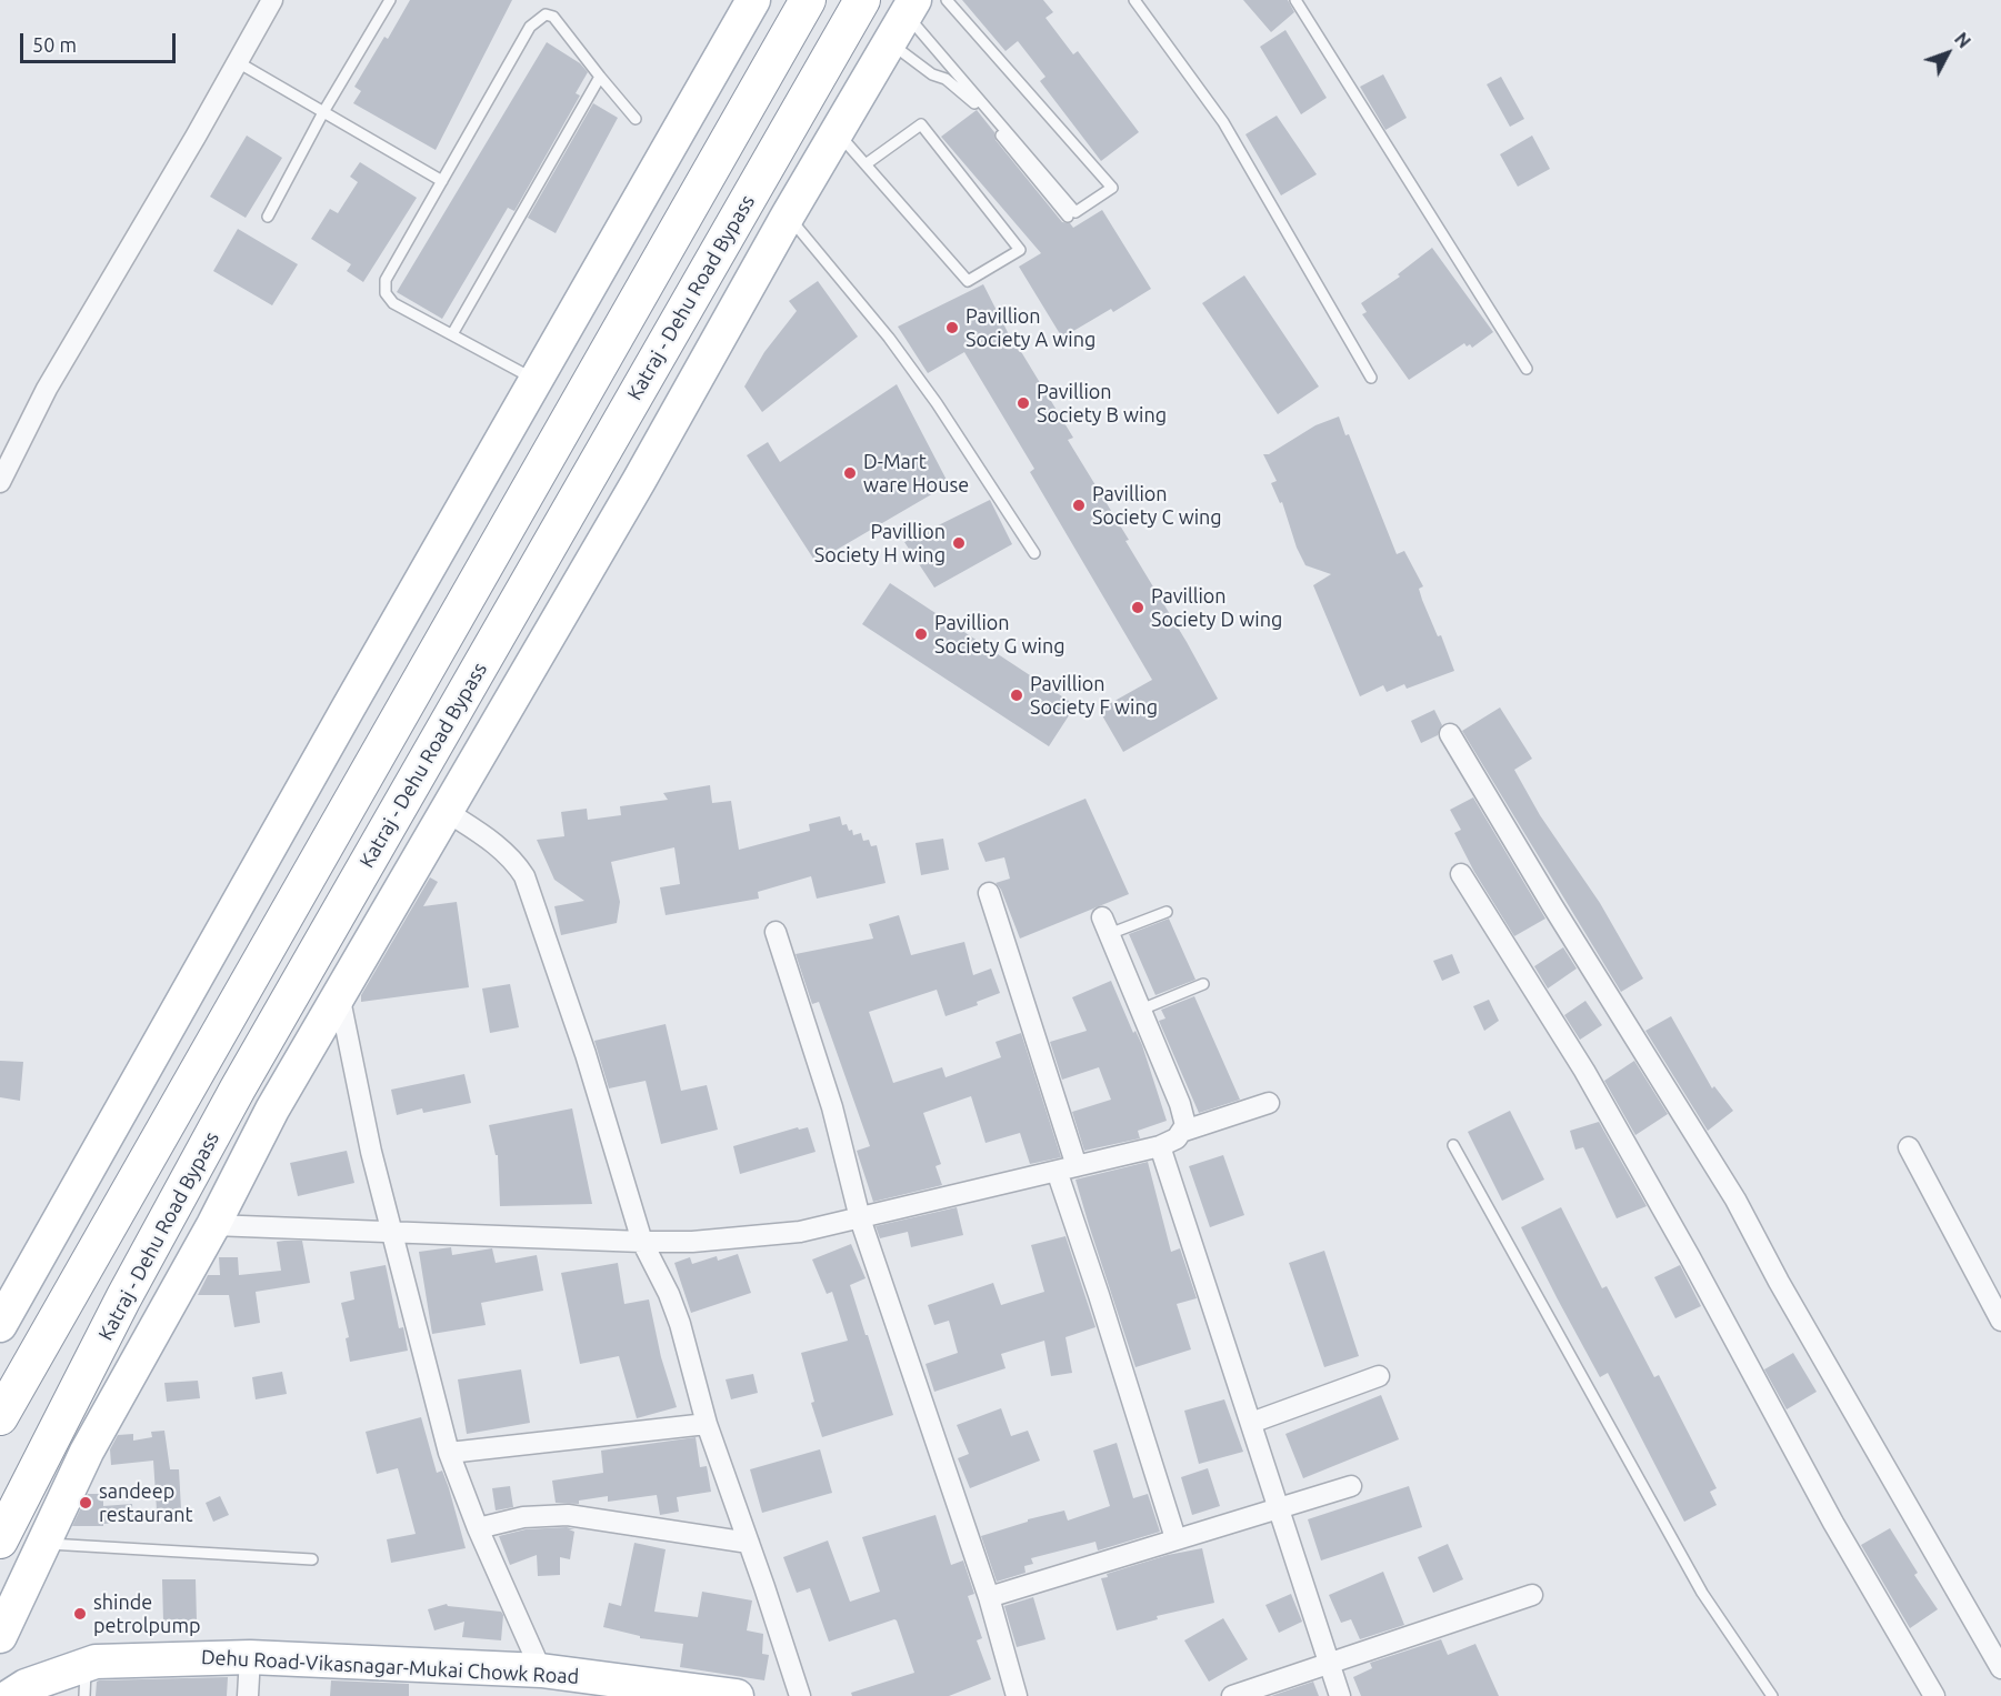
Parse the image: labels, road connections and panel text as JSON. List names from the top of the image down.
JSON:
{
  "streets": {
    "highway": ["Katraj - Dehu Road Bypass"],
    "main road": ["Dehu Road-Vikasnagar-Mukai Chowk Road"]
  },
  "places": [
    "Pavillion Society A wing",
    "Pavillion Society B wing",
    "D-Mart ware House",
    "Pavillion Society C wing",
    "Pavillion Society H wing",
    "Pavillion Society D wing",
    "Pavillion Society G wing",
    "Pavillion Society F wing",
    "sandeep restaurant",
    "shinde petrolpump"
  ],
  "scale_bar": "50 m",
  "north": "top right"
}
